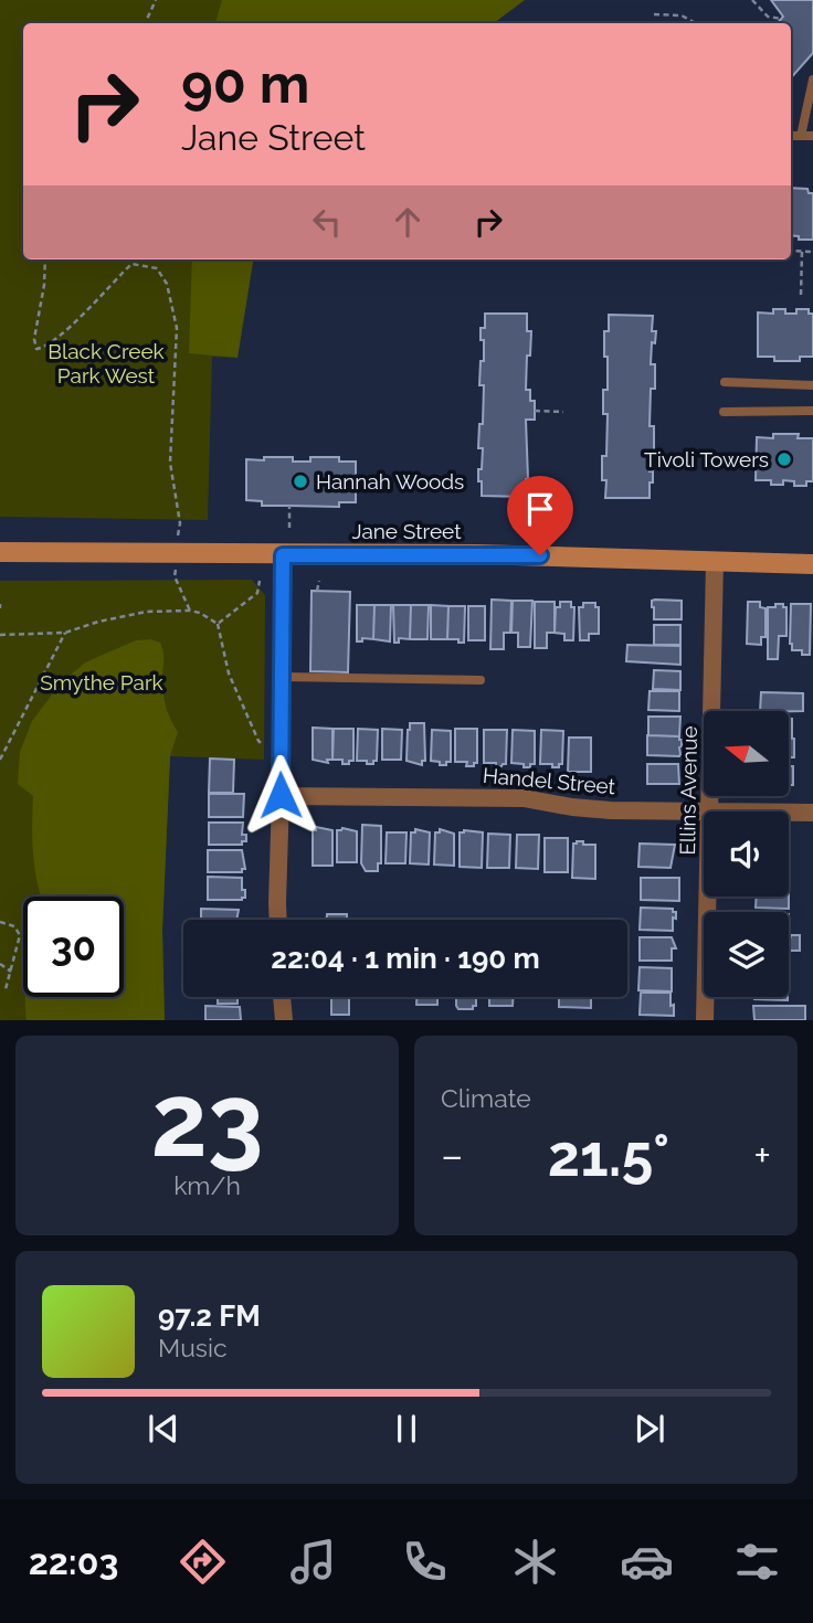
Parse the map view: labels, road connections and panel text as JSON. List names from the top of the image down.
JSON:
{
  "streets": {
    "main road": ["Jane Street"],
    "street": ["Handel Street", "Ellins Avenue"]
  },
  "crossings": [
    ["Jane Street", "Ellins Avenue"],
    ["Handel Street", "Ellins Avenue"]
  ],
  "parks": ["Black Creek Park West", "Smythe Park"],
  "places": ["Tivoli Towers", "Hannah Woods"],
  "north": "left",
  "page": {
    "turn": ["90 m", "Jane Street"],
    "limit": "30",
    "trip": "22:04 · 1 min · 190 m",
    "tile": [
      ["23", "km/h"],
      "Climate"
    ],
    "heat": ["−", "21.5°", "+"],
    "song": ["97.2 FM", "Music"],
    "tabs": "22:03"
  }
}
